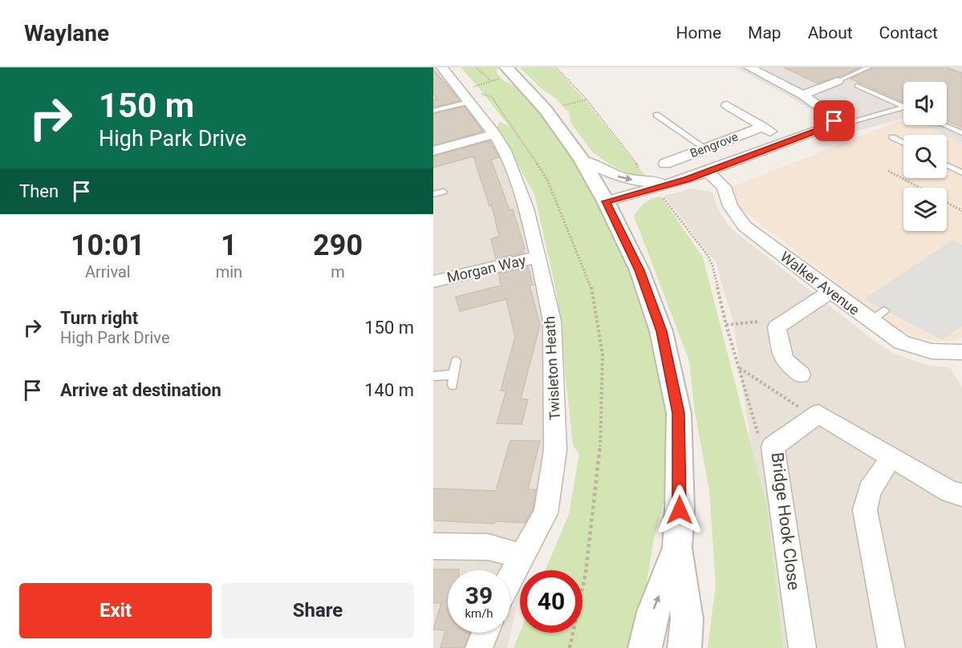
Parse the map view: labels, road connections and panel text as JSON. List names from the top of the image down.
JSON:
{
  "streets": {
    "street": [
      "Bengrove",
      "Morgan Way",
      "Walker Avenue",
      "Twisleton Heath",
      "Bridge Hook Close"
    ]
  },
  "crossings": [
    ["Morgan Way", "Twisleton Heath"]
  ],
  "page": {
    "header": "Waylane",
    "nav": [
      "Home",
      "Map",
      "About",
      "Contact"
    ],
    "turn": ["150 m", "High Park Drive"],
    "then": "Then",
    "eta": [
      "10:01",
      "Arrival",
      "1",
      "min",
      "290",
      "m"
    ],
    "list": [
      {
        "name": "Turn right",
        "note": "High Park Drive",
        "value": "150 m"
      },
      {
        "name": "Arrive at destination",
        "value": "140 m"
      }
    ],
    "speed": "39 km/h",
    "limit": "40",
    "buttons": ["Exit", "Share"]
  }
}
